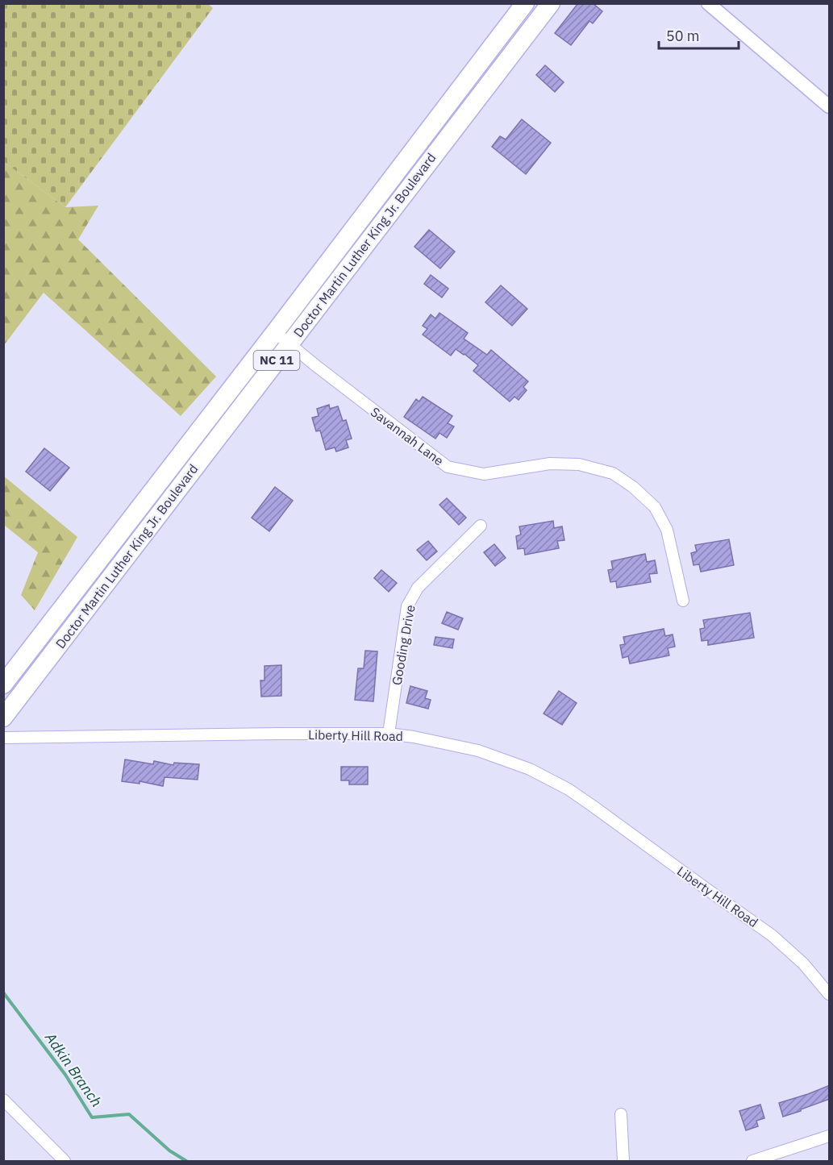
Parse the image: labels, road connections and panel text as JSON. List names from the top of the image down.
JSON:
{
  "streets": {
    "highway": ["Doctor Martin Luther King Jr. Boulevard", "NC 11"],
    "street": ["Savannah Lane", "Gooding Drive", "Liberty Hill Road"]
  },
  "crossings": [
    ["Doctor Martin Luther King Jr. Boulevard", "Savannah Lane"],
    ["Gooding Drive", "Liberty Hill Road"]
  ],
  "water": ["Adkin Branch"],
  "scale_bar": "50 m"
}
